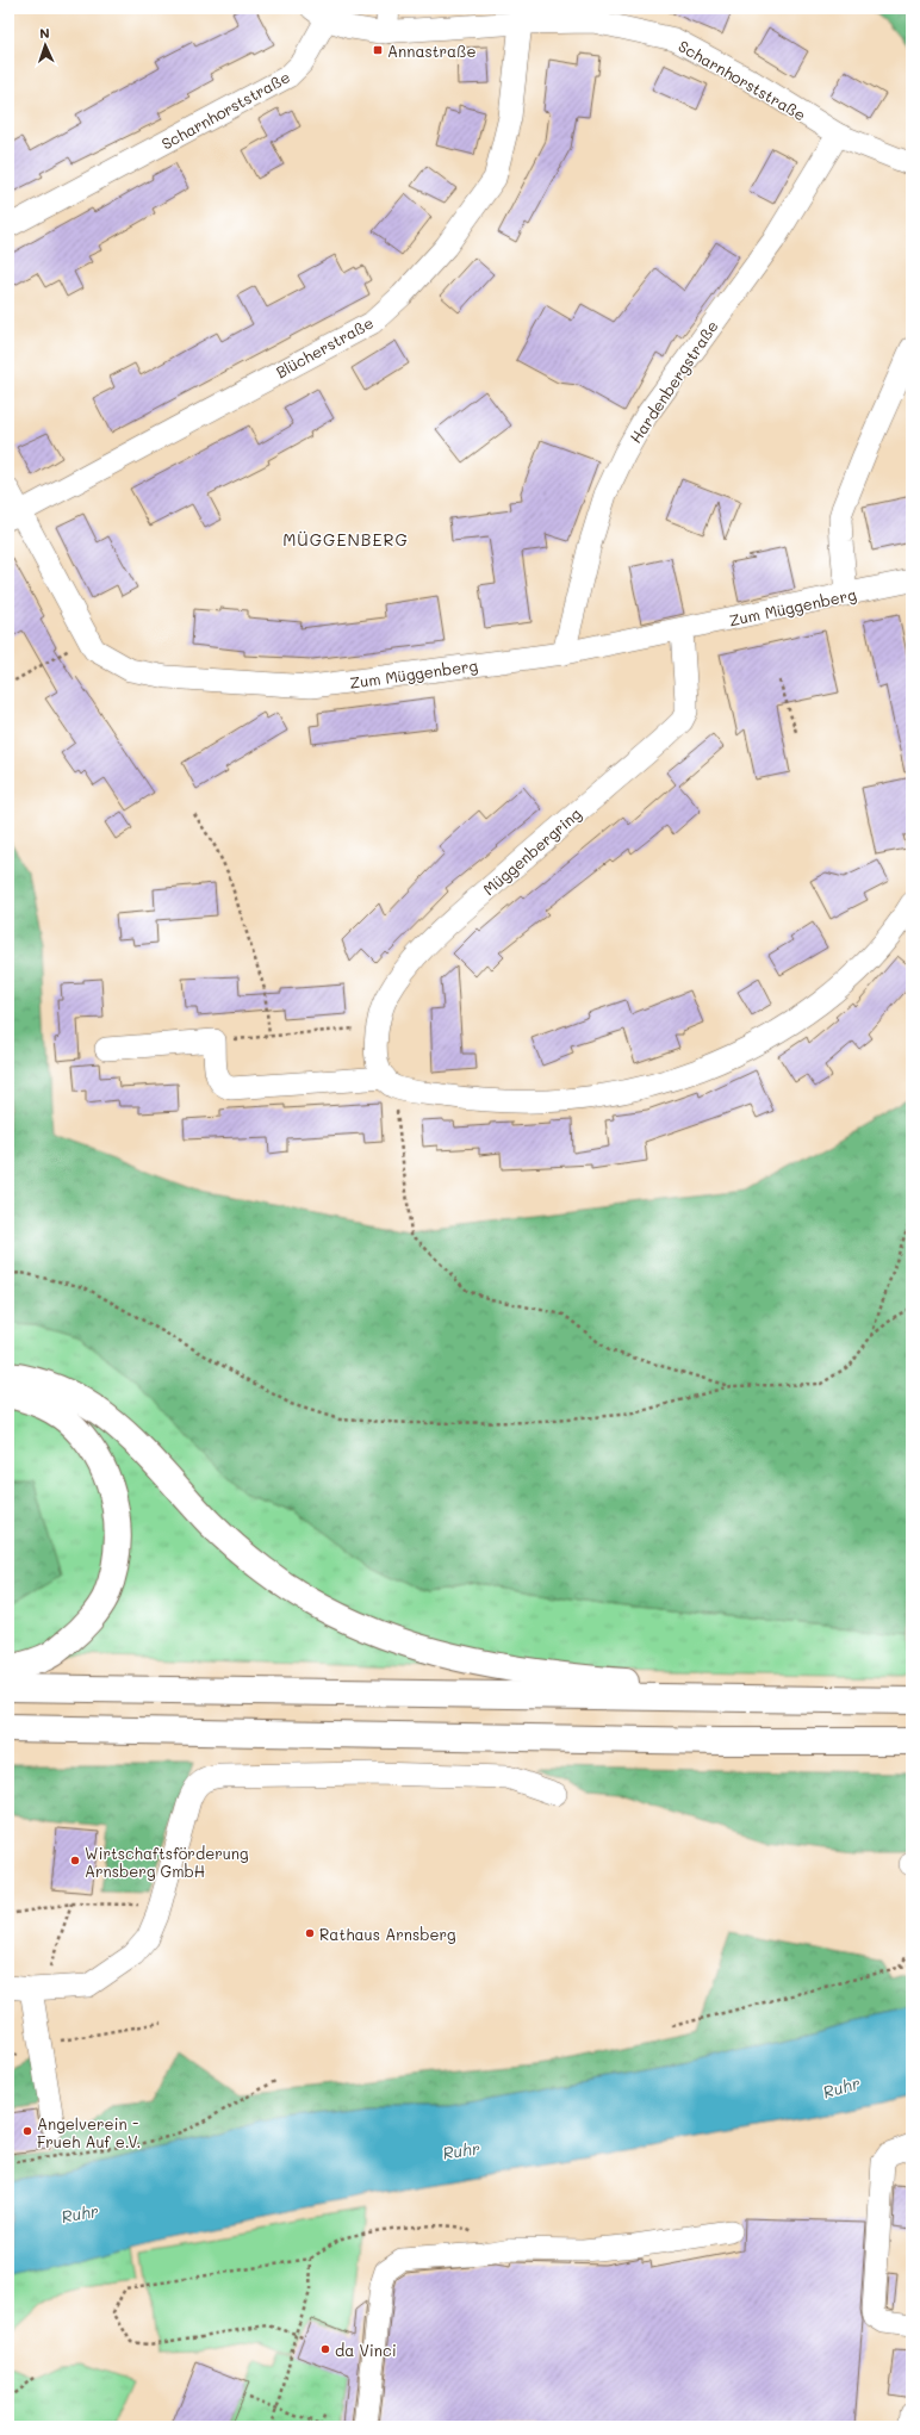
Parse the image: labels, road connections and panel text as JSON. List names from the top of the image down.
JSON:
{
  "streets": {
    "street": [
      "Scharnhorststraße",
      "Blücherstraße",
      "Hardenbergstraße",
      "Zum Müggenberg",
      "Müggenbergring"
    ]
  },
  "crossings": [
    ["Scharnhorststraße", "Blücherstraße"],
    ["Scharnhorststraße", "Hardenbergstraße"],
    ["Blücherstraße", "Zum Müggenberg"],
    ["Hardenbergstraße", "Zum Müggenberg"],
    ["Zum Müggenberg", "Müggenbergring"]
  ],
  "districts": ["MÜGGENBERG"],
  "water": ["Ruhr"],
  "places": {
    "transit": ["Annastraße"],
    "other": [
      "Wirtschaftsförderung Arnsberg GmbH",
      "Rathaus Arnsberg",
      "Angelverein - Frueh Auf e.V.",
      "da Vinci"
    ]
  },
  "north": "top"
}
